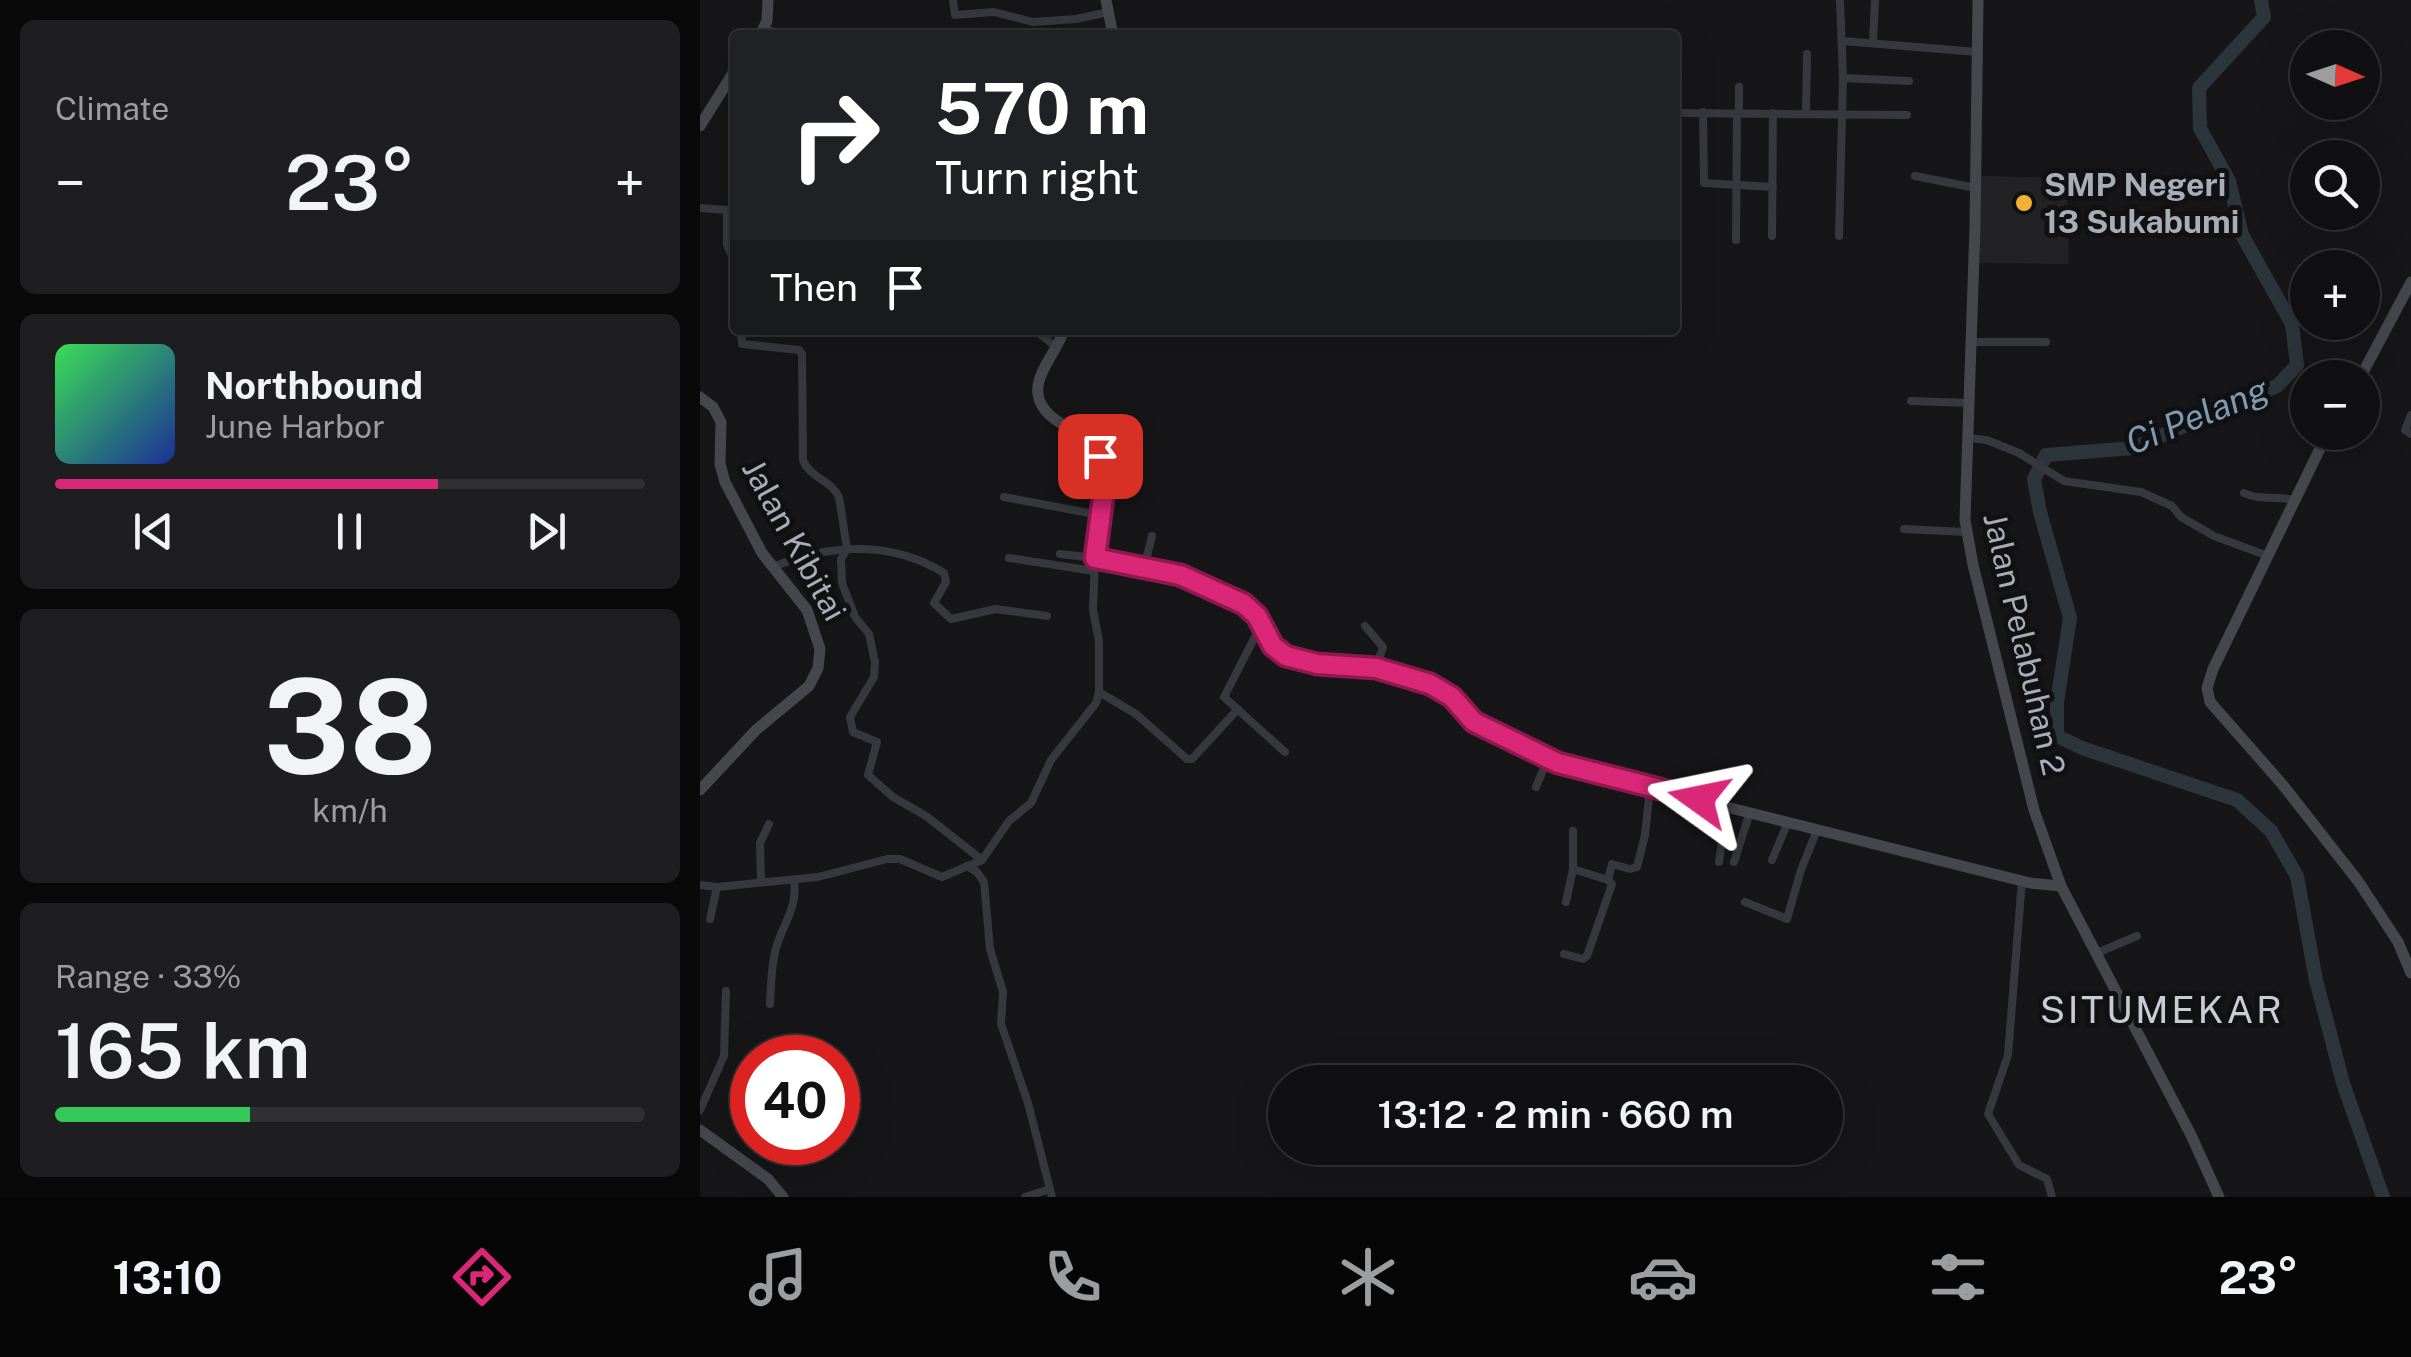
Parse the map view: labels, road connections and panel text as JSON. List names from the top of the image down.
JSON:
{
  "streets": {
    "street": ["Jalan Kibitai", "Jalan Pelabuhan 2"]
  },
  "districts": ["SITUMEKAR"],
  "water": ["Ci Pelang"],
  "places": ["SMP Negeri 13 Sukabumi"],
  "north": "right",
  "page": {
    "tile": [
      "Climate",
      ["38", "km/h"],
      ["Range · 33%", "165 km"]
    ],
    "map_buttons": ["+", "−"],
    "turn": ["570 m", "Turn right"],
    "heat": ["−", "23°", "+"],
    "then": "Then",
    "song": ["Northbound", "June Harbor"],
    "limit": "40",
    "trip": "13:12 · 2 min · 660 m",
    "tabs": ["13:10", "23°"]
  }
}
